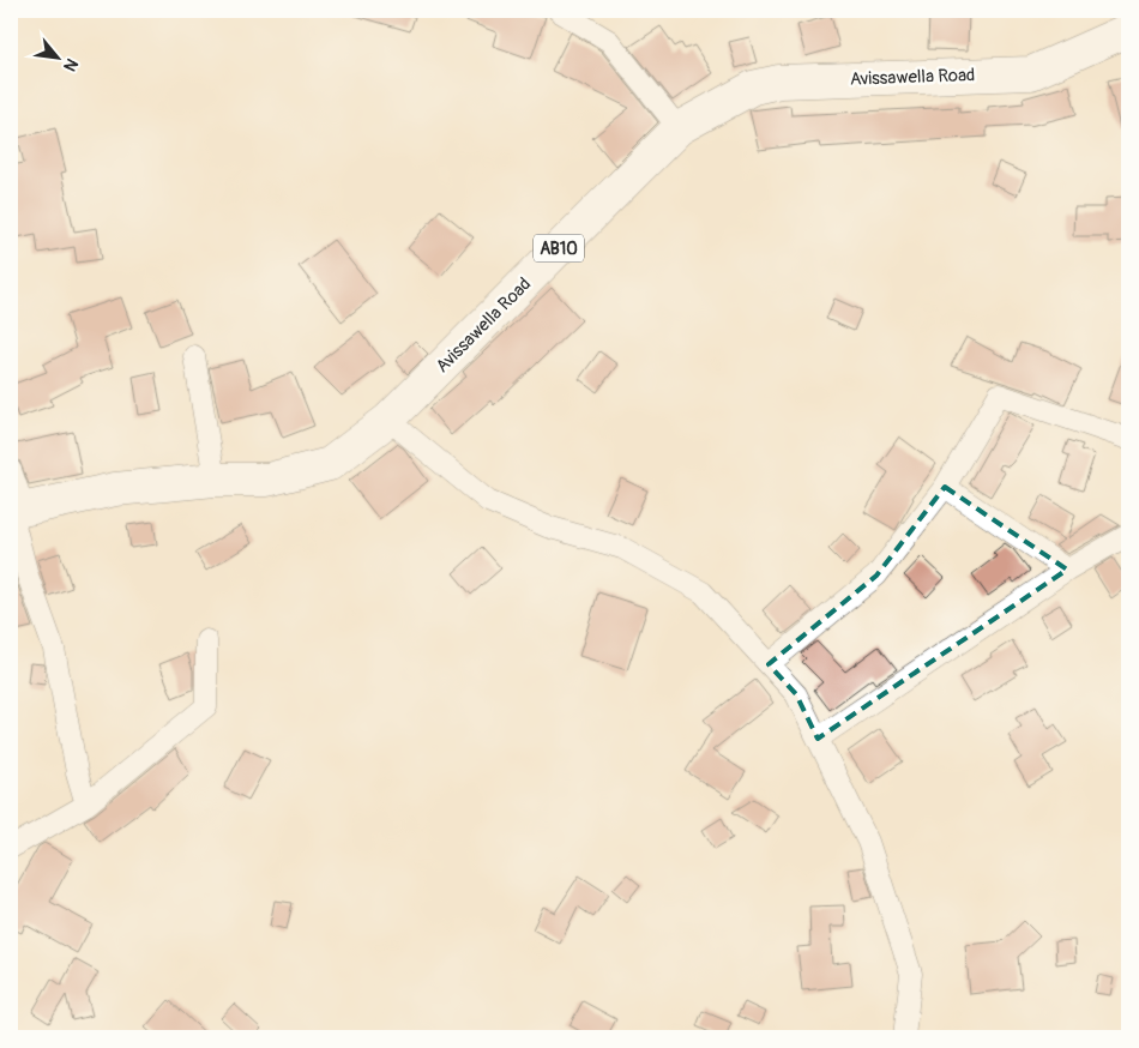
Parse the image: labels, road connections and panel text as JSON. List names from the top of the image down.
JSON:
{
  "streets": {
    "main road": ["Avissawella Road", "AB10"]
  },
  "north": "bottom right"
}
